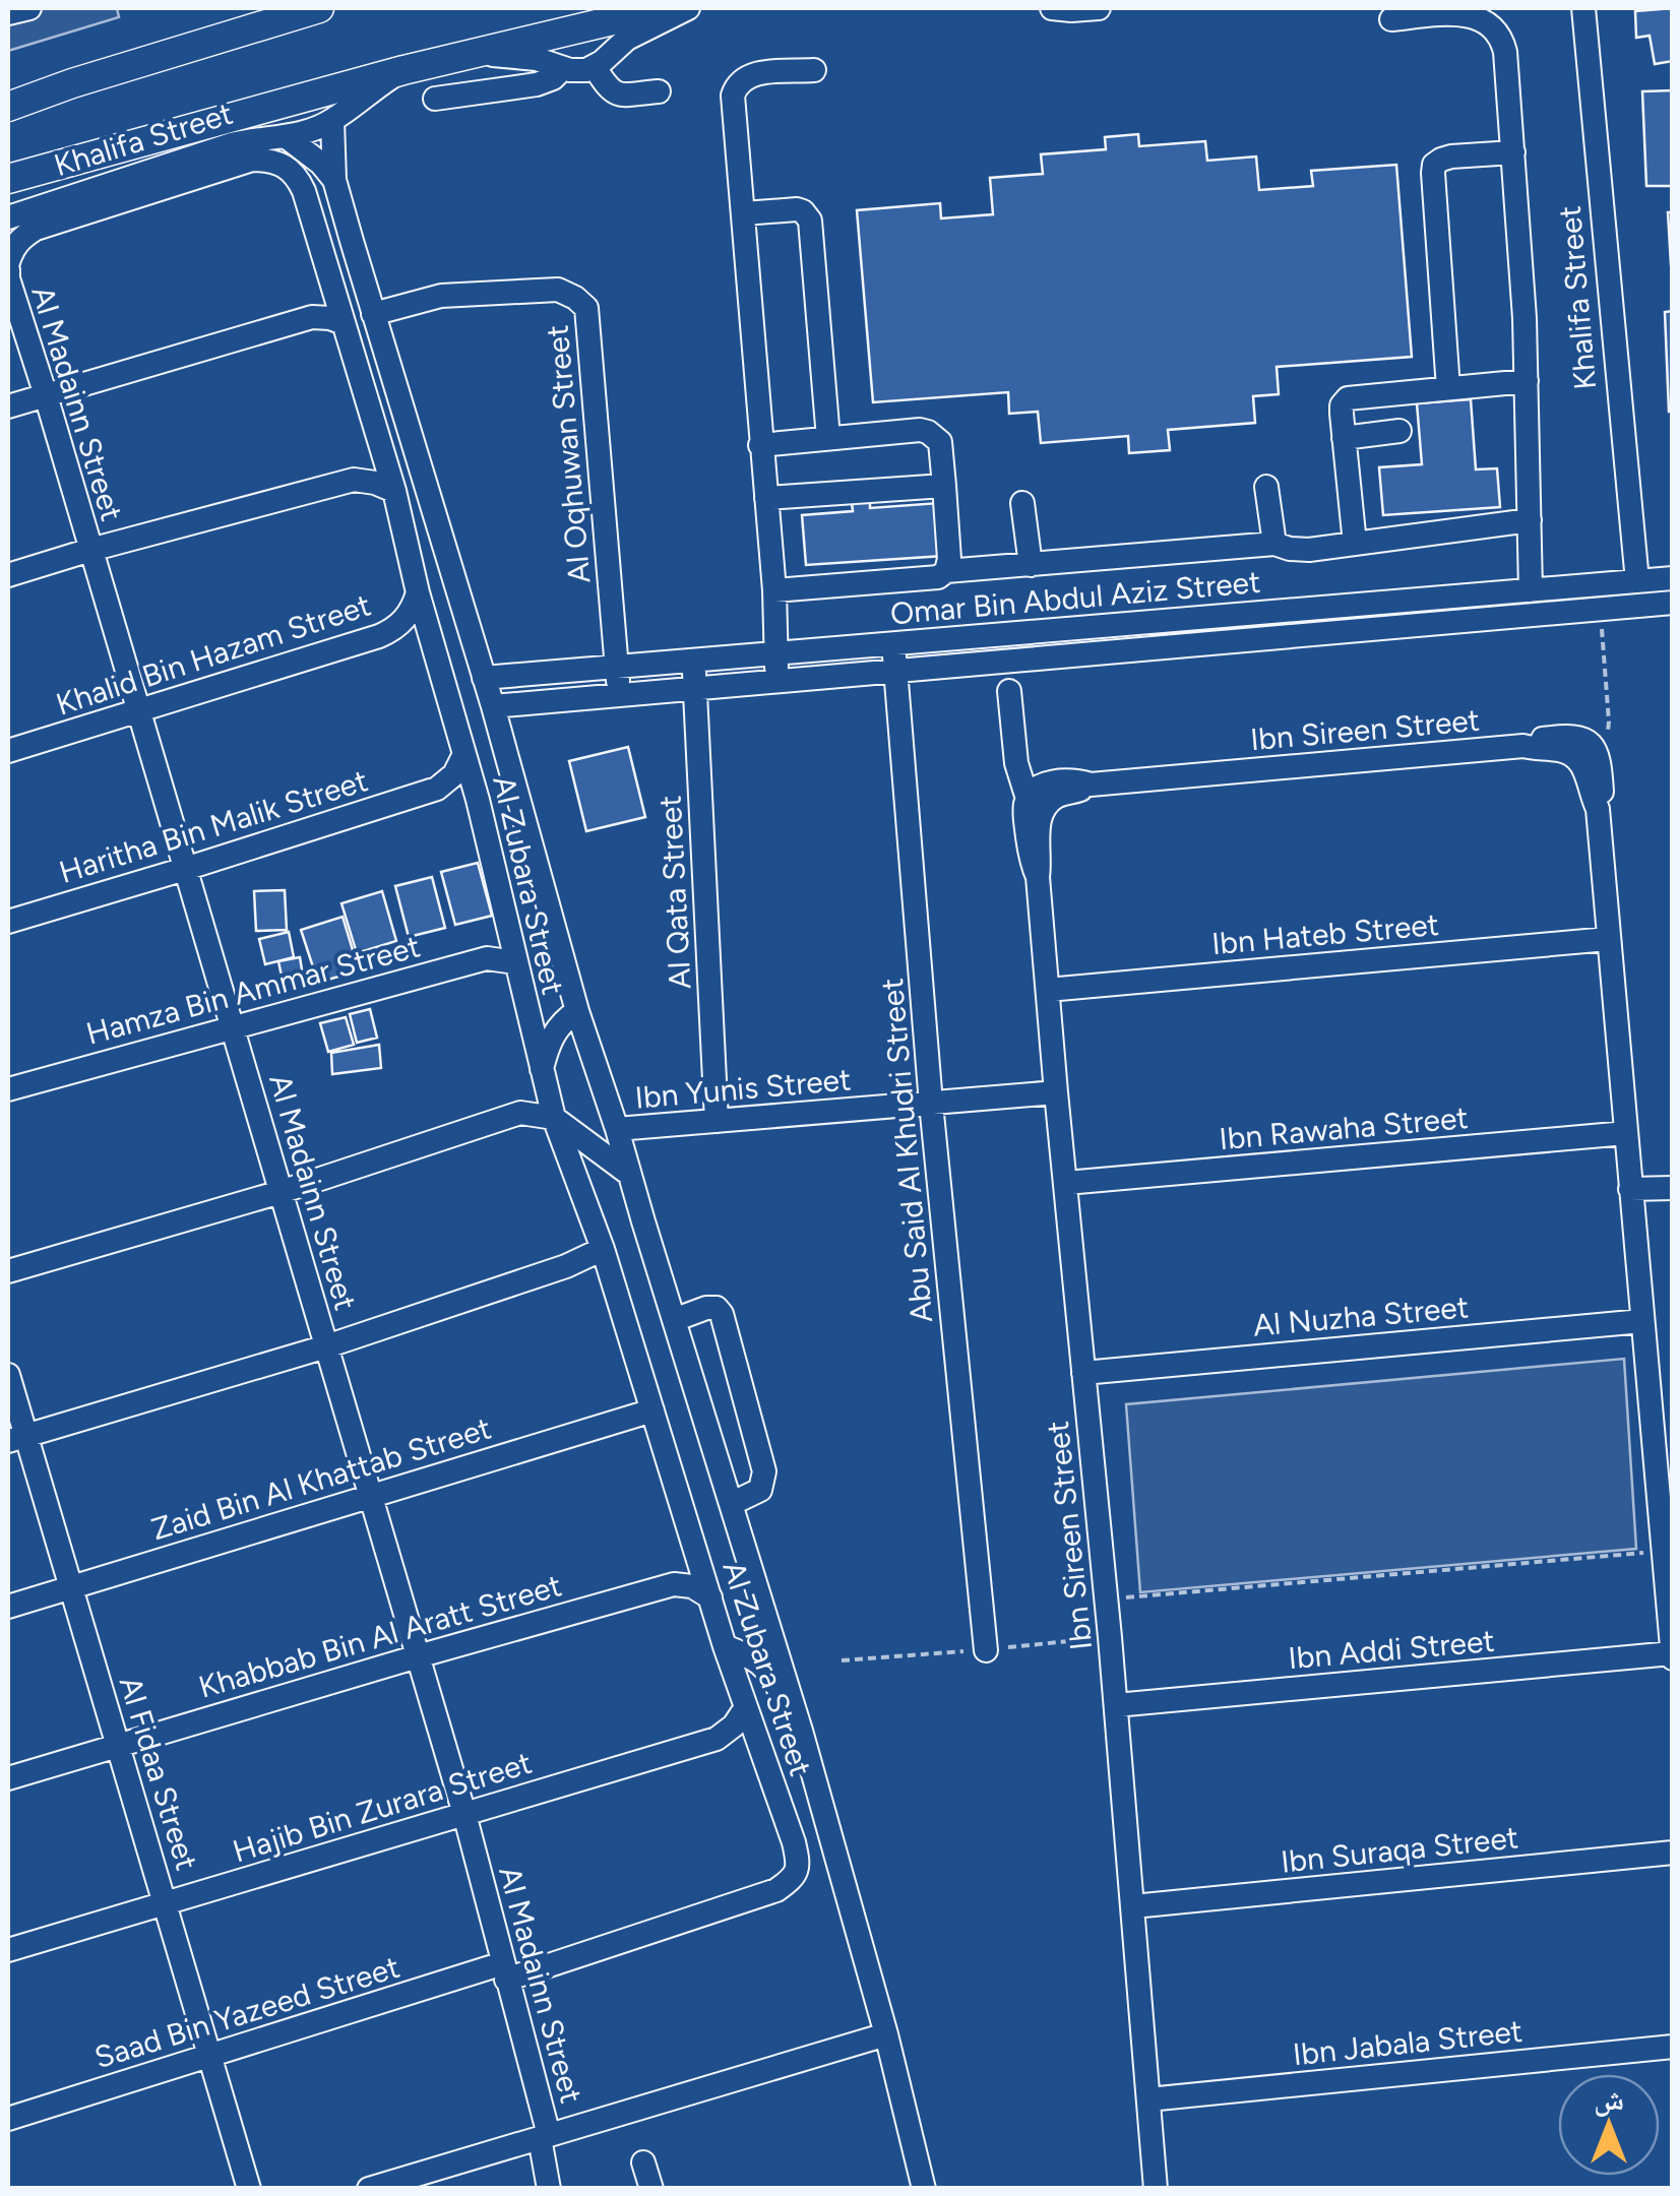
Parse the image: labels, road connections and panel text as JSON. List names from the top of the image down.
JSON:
{
  "streets": {
    "main road": ["Khalifa Street"],
    "street": [
      "Al Madainn Street",
      "Al Oqhuwan Street",
      "Omar Bin Abdul Aziz Street",
      "Khalid Bin Hazam Street",
      "Ibn Sireen Street",
      "Haritha Bin Malik Street",
      "Al Zubara Street",
      "Al Qata Street",
      "Ibn Hateb Street",
      "Hamza Bin Ammar Street",
      "Ibn Yunis Street",
      "Ibn Rawaha Street",
      "Abu Said Al Khudri Street",
      "Al Nuzha Street",
      "Zaid Bin Al Khattab Street",
      "Khabbab Bin Al Aratt Street",
      "Ibn Addi Street",
      "Al Fidaa Street",
      "Hajib Bin Zurara Street",
      "Ibn Suraqa Street",
      "Saad Bin Yazeed Street",
      "Ibn Jabala Street"
    ]
  },
  "crossings": [
    ["Khalifa Street", "Omar Bin Abdul Aziz Street"],
    ["Khalifa Street", "Al Zubara Street"],
    ["Al Madainn Street", "Khalid Bin Hazam Street"],
    ["Al Madainn Street", "Haritha Bin Malik Street"],
    ["Al Madainn Street", "Al Zubara Street"],
    ["Al Madainn Street", "Hamza Bin Ammar Street"],
    ["Al Madainn Street", "Zaid Bin Al Khattab Street"],
    ["Al Madainn Street", "Khabbab Bin Al Aratt Street"],
    ["Al Madainn Street", "Hajib Bin Zurara Street"],
    ["Al Madainn Street", "Saad Bin Yazeed Street"],
    ["Al Oqhuwan Street", "Omar Bin Abdul Aziz Street"],
    ["Al Oqhuwan Street", "Al Zubara Street"],
    ["Omar Bin Abdul Aziz Street", "Al Zubara Street"],
    ["Omar Bin Abdul Aziz Street", "Al Qata Street"],
    ["Omar Bin Abdul Aziz Street", "Abu Said Al Khudri Street"],
    ["Khalid Bin Hazam Street", "Al Zubara Street"],
    ["Ibn Sireen Street", "Ibn Hateb Street"],
    ["Ibn Sireen Street", "Ibn Yunis Street"],
    ["Ibn Sireen Street", "Ibn Rawaha Street"],
    ["Ibn Sireen Street", "Al Nuzha Street"],
    ["Ibn Sireen Street", "Ibn Addi Street"],
    ["Ibn Sireen Street", "Ibn Suraqa Street"],
    ["Ibn Sireen Street", "Ibn Jabala Street"],
    ["Al Zubara Street", "Hamza Bin Ammar Street"],
    ["Al Zubara Street", "Ibn Yunis Street"],
    ["Al Zubara Street", "Zaid Bin Al Khattab Street"],
    ["Al Zubara Street", "Khabbab Bin Al Aratt Street"],
    ["Al Zubara Street", "Hajib Bin Zurara Street"],
    ["Al Zubara Street", "Saad Bin Yazeed Street"],
    ["Al Qata Street", "Ibn Yunis Street"],
    ["Ibn Yunis Street", "Abu Said Al Khudri Street"],
    ["Zaid Bin Al Khattab Street", "Al Fidaa Street"],
    ["Khabbab Bin Al Aratt Street", "Al Fidaa Street"],
    ["Al Fidaa Street", "Hajib Bin Zurara Street"],
    ["Al Fidaa Street", "Saad Bin Yazeed Street"]
  ],
  "north": "top"
}
